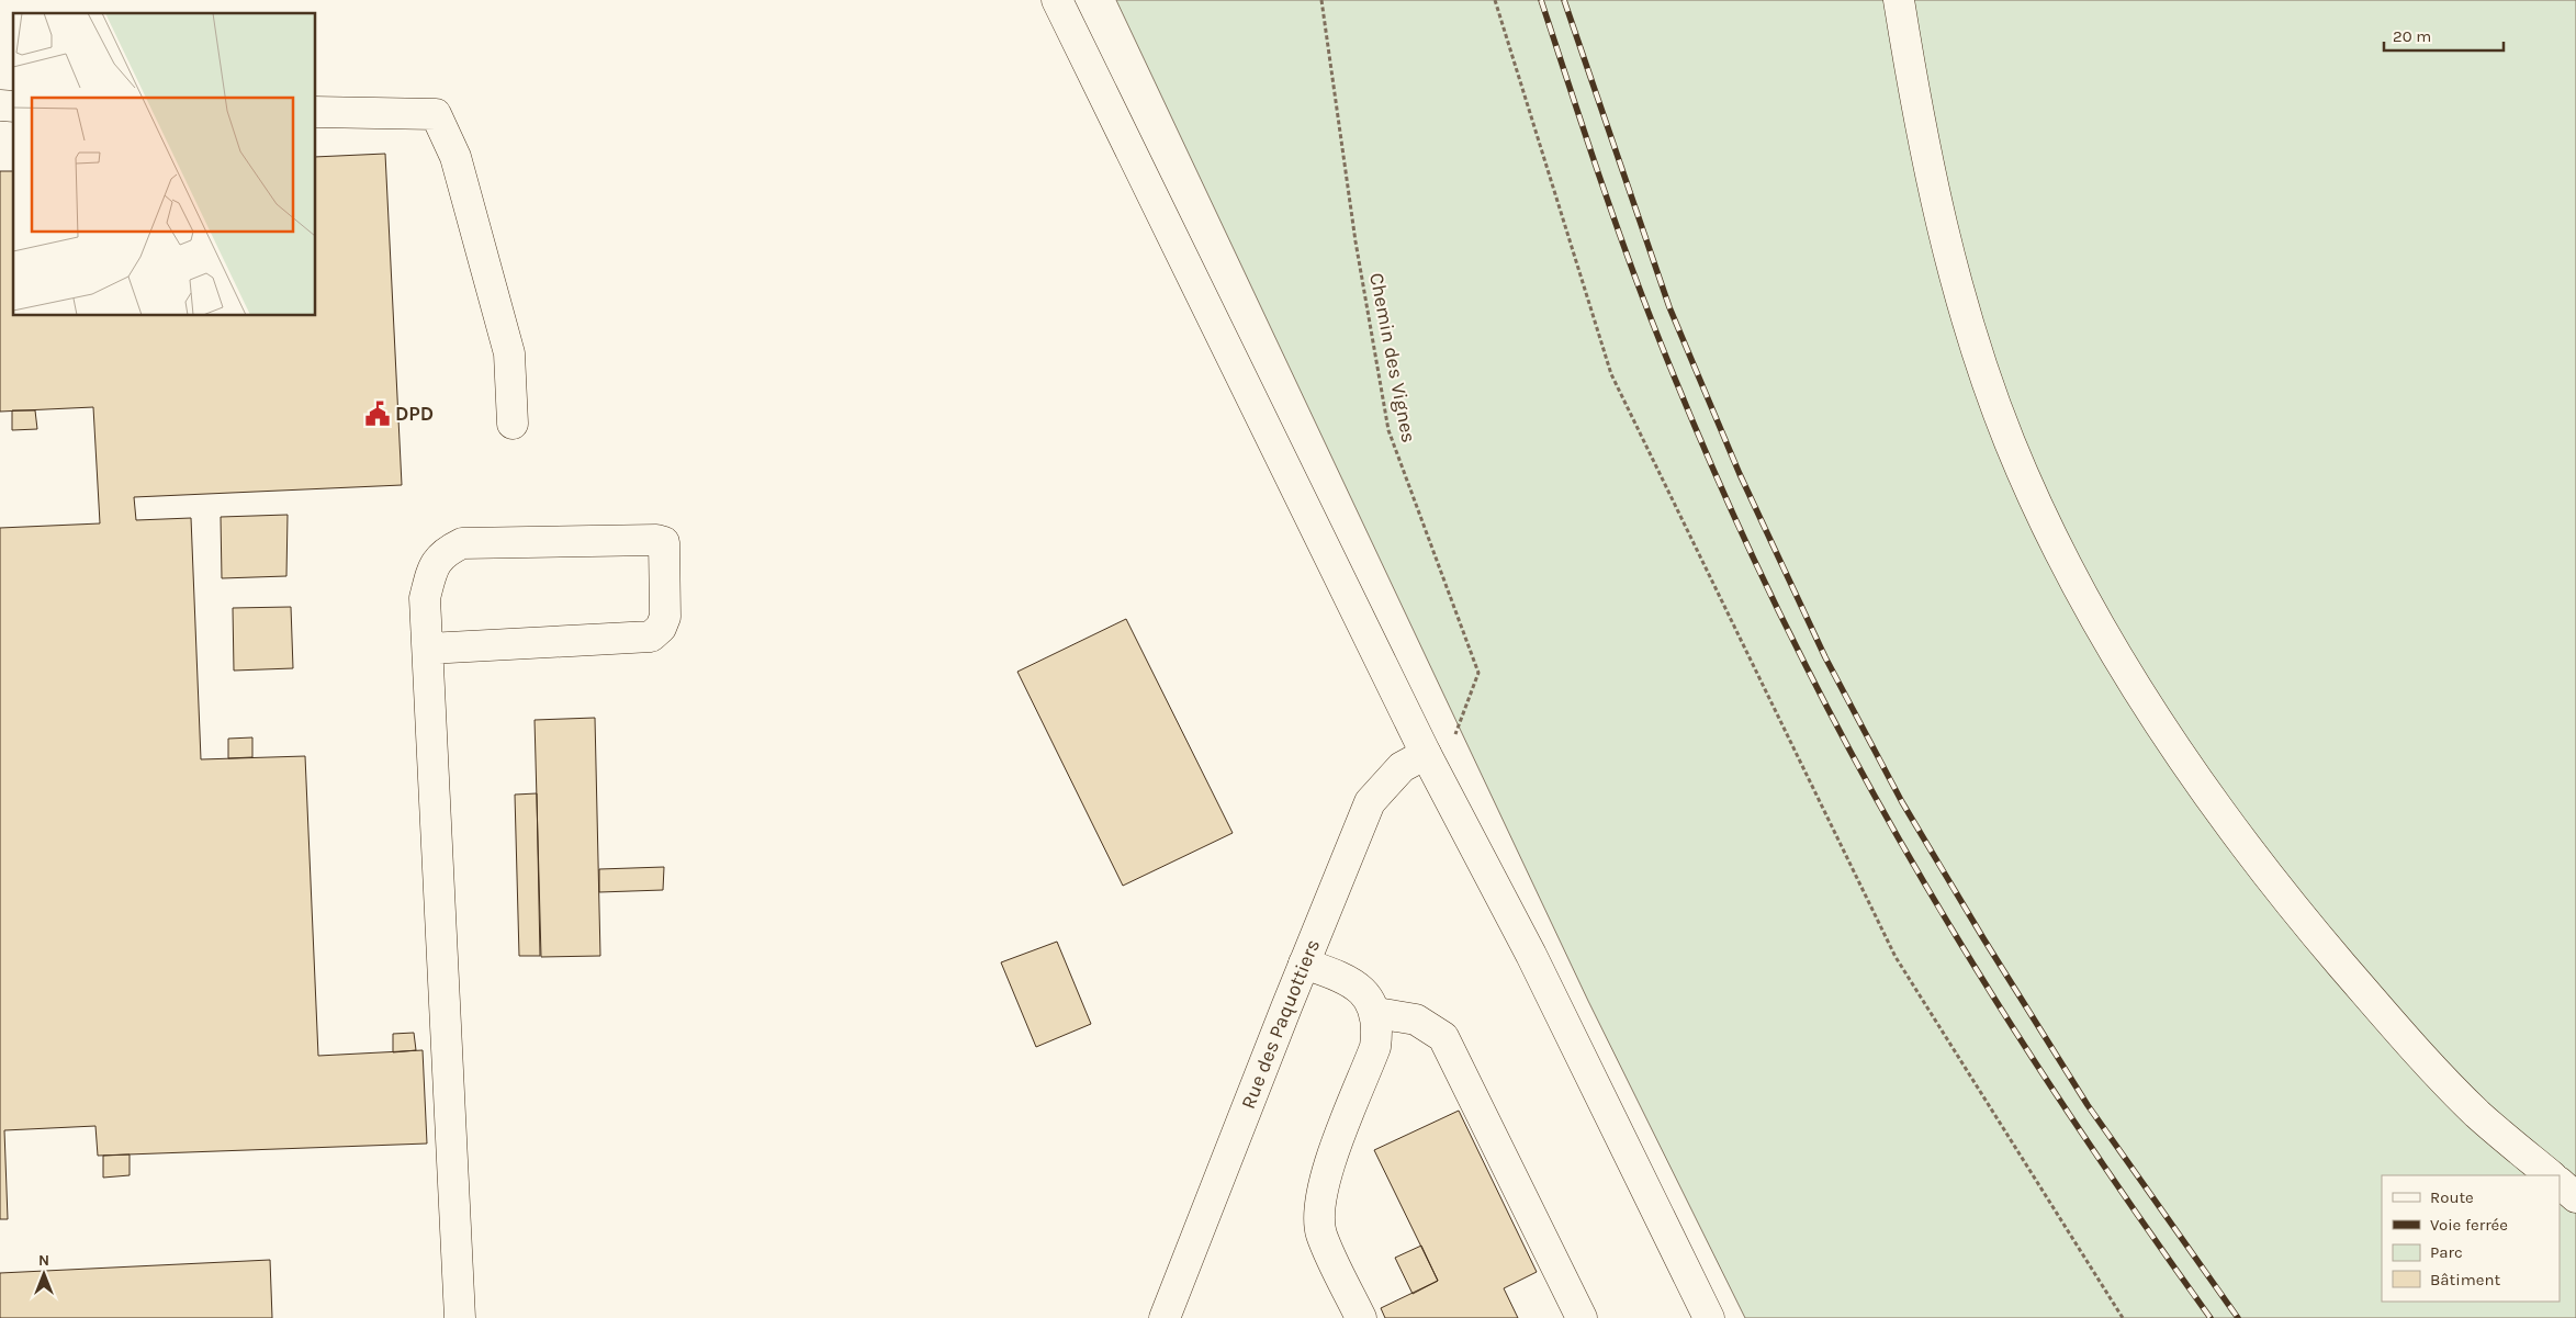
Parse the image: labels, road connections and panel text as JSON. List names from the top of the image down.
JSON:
{
  "streets": {
    "street": ["Rue des Paquottiers"],
    "path": ["Chemin des Vignes"]
  },
  "places": {
    "public building": ["DPD"]
  },
  "legend": [
    "Route",
    "Voie ferrée",
    "Parc",
    "Bâtiment"
  ],
  "scale_bar": "20 m",
  "north": "top"
}
